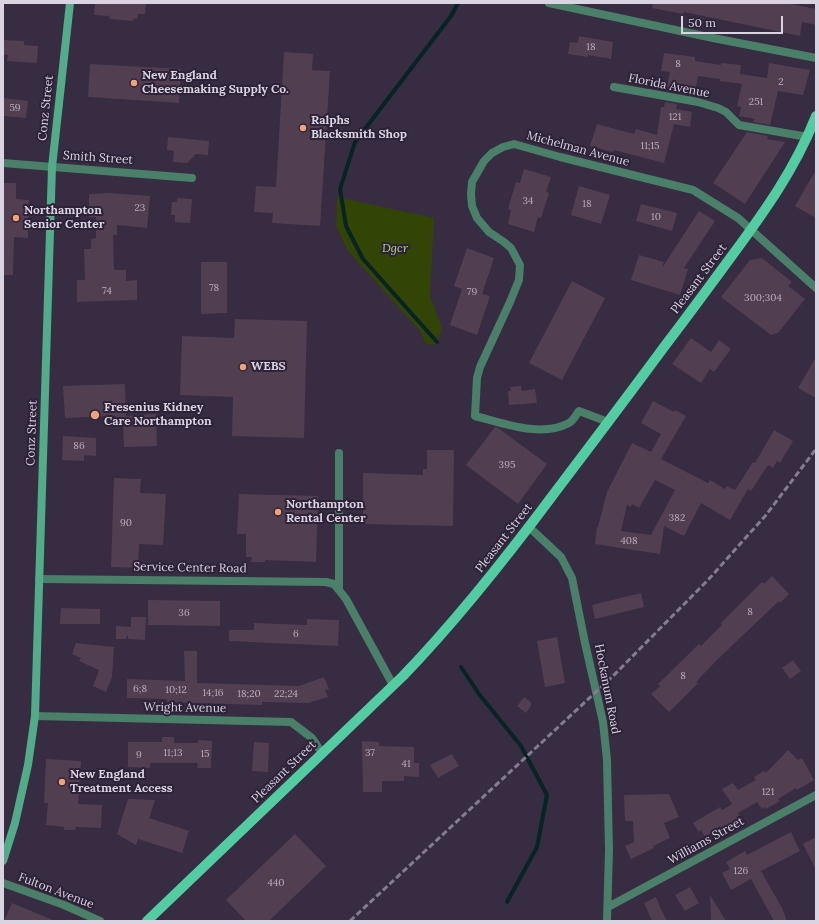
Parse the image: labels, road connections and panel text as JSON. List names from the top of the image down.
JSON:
{
  "streets": {
    "main road": ["Conz Street", "Pleasant Street"],
    "street": [
      "Florida Avenue",
      "Michelman Avenue",
      "Smith Street",
      "Service Center Road",
      "Hockanum Road",
      "Wright Avenue",
      "Williams Street",
      "Fulton Avenue"
    ]
  },
  "crossings": [
    ["Florida Avenue", "Pleasant Street"],
    ["Conz Street", "Smith Street"],
    ["Conz Street", "Service Center Road"],
    ["Conz Street", "Wright Avenue"],
    ["Michelman Avenue", "Pleasant Street"],
    ["Pleasant Street", "Hockanum Road"],
    ["Pleasant Street", "Wright Avenue"],
    ["Hockanum Road", "Williams Street"]
  ],
  "parks": ["Dgcr"],
  "places": [
    "New England Cheesemaking Supply Co.",
    "Ralphs Blacksmith Shop",
    "Northampton Senior Center",
    "WEBS",
    "Fresenius Kidney Care Northampton",
    "Northampton Rental Center",
    "New England Treatment Access"
  ],
  "house_numbers": [
    "18",
    "8",
    "2",
    "251",
    "59",
    "121",
    "11;15",
    "34",
    "18",
    "23",
    "10",
    "78",
    "74",
    "79",
    "300;304",
    "86",
    "395",
    "382",
    "90",
    "408",
    "8",
    "36",
    "6",
    "8",
    "6;8",
    "10;12",
    "14;16",
    "18;20",
    "22;24",
    "11;13",
    "37",
    "15",
    "9",
    "41",
    "121",
    "126",
    "440"
  ],
  "scale_bar": "50 m"
}
